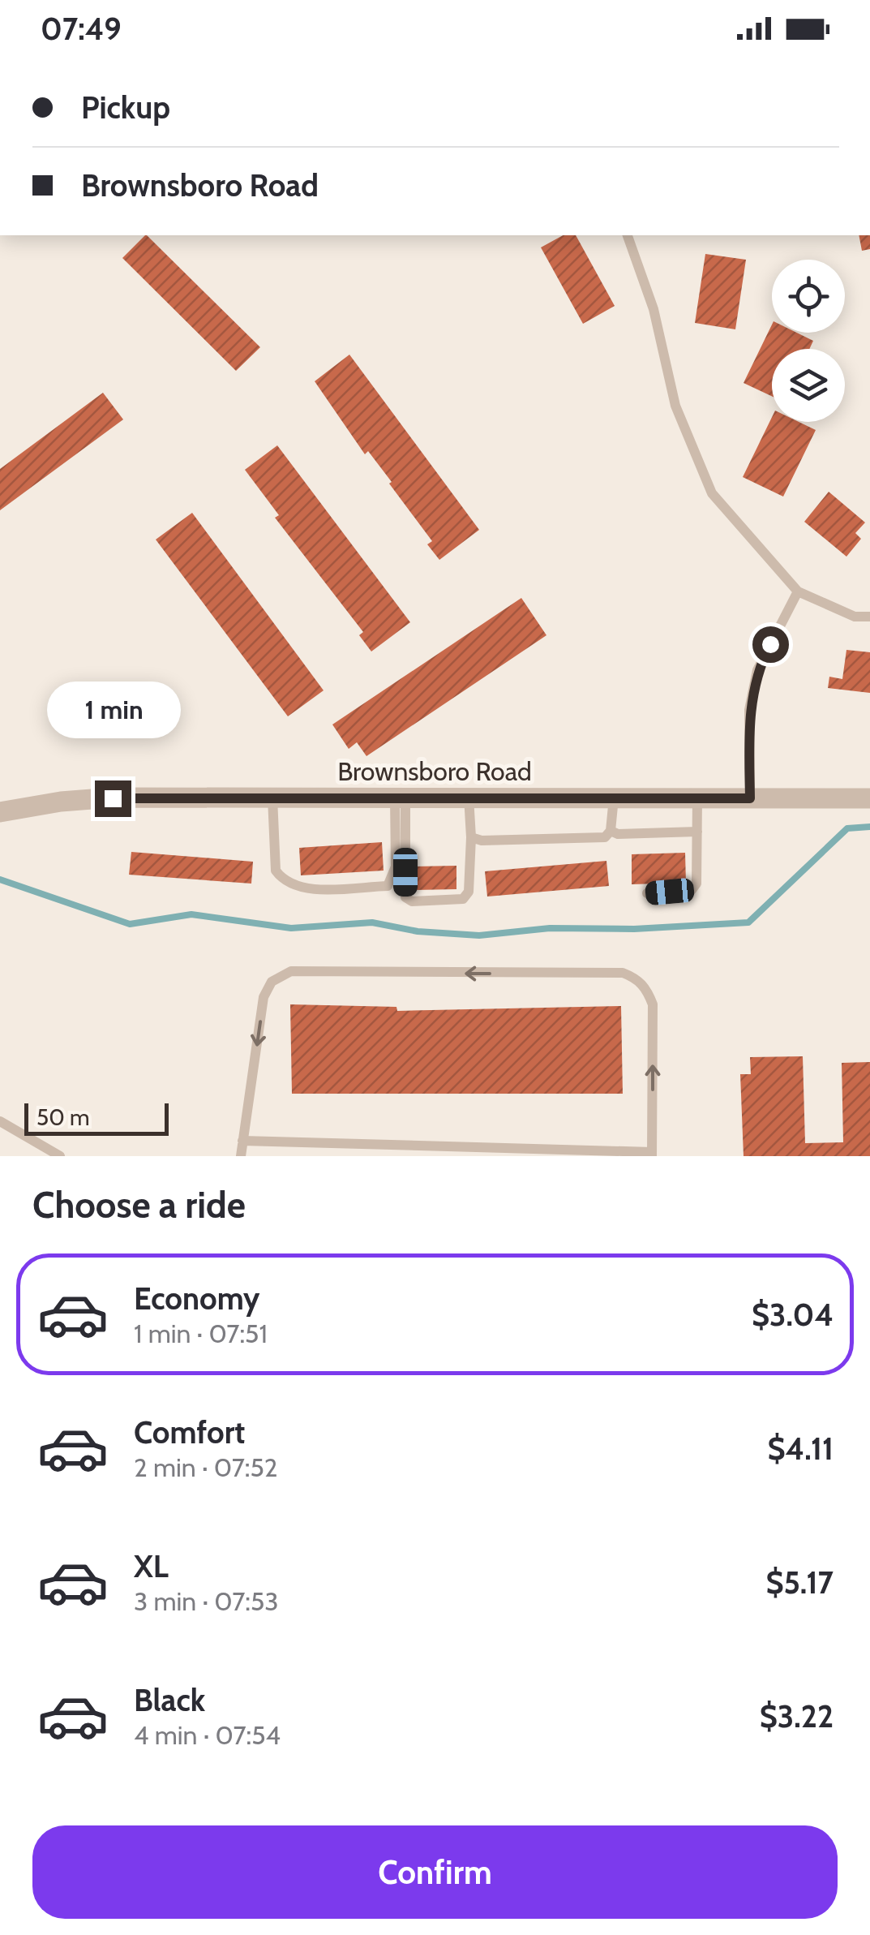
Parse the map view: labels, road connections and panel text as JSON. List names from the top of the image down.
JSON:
{
  "streets": {
    "street": ["Brownsboro Road"]
  },
  "scale_bar": "50 m",
  "page": {
    "status": "07:49",
    "banner": ["Pickup", "Brownsboro Road"],
    "bubble": "1 min",
    "scale": "50 m",
    "heading": "Choose a ride",
    "list": [
      {
        "name": "Economy",
        "note": "1 min · 07:51",
        "value": "$3.04"
      },
      {
        "name": "Comfort",
        "note": "2 min · 07:52",
        "value": "$4.11"
      },
      {
        "name": "XL",
        "note": "3 min · 07:53",
        "value": "$5.17"
      },
      {
        "name": "Black",
        "note": "4 min · 07:54",
        "value": "$3.22"
      }
    ],
    "buttons": "Confirm"
  }
}
